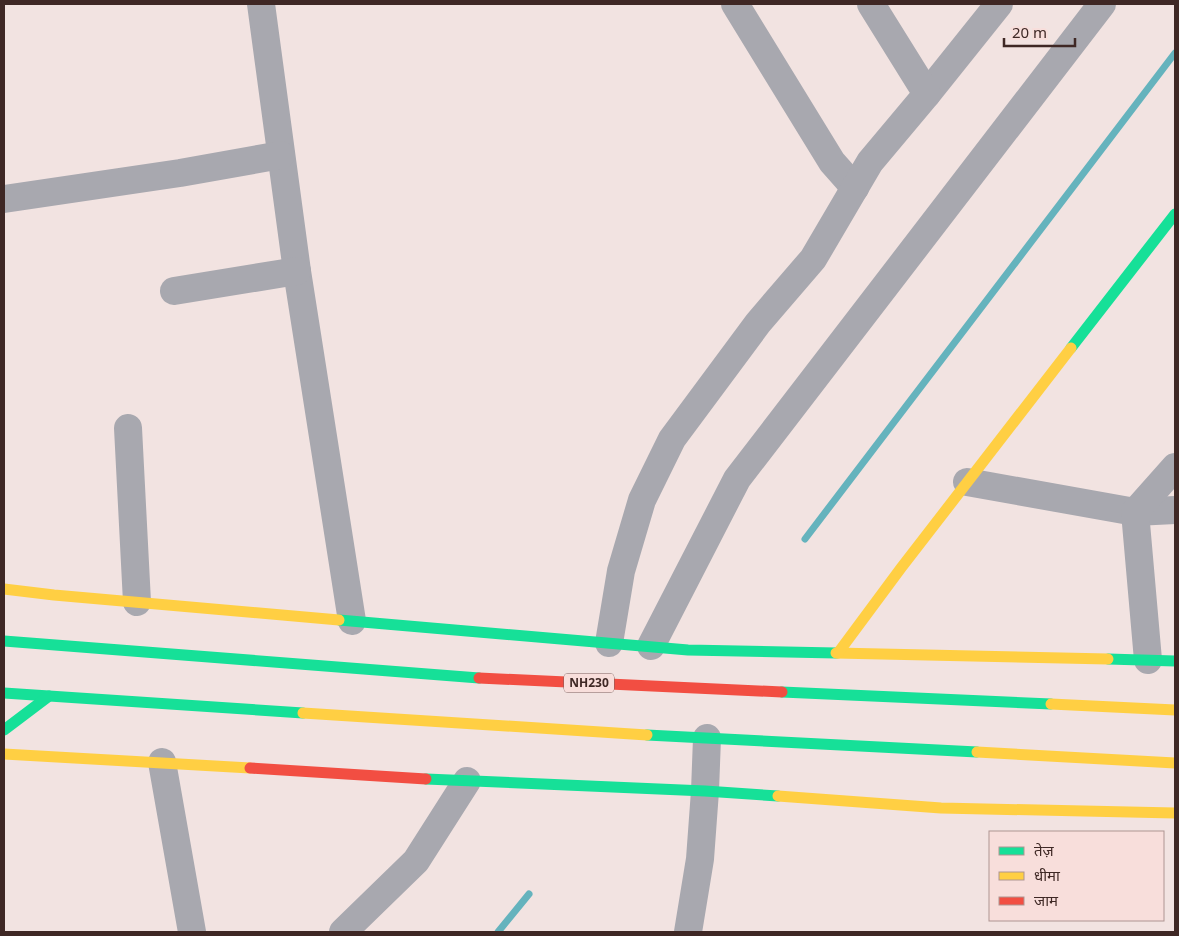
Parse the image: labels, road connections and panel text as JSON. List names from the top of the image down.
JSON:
{
  "streets": {
    "main road": ["NH230"]
  },
  "legend": ["तेज़", "धीमा", "जाम"],
  "scale_bar": "20 m"
}
